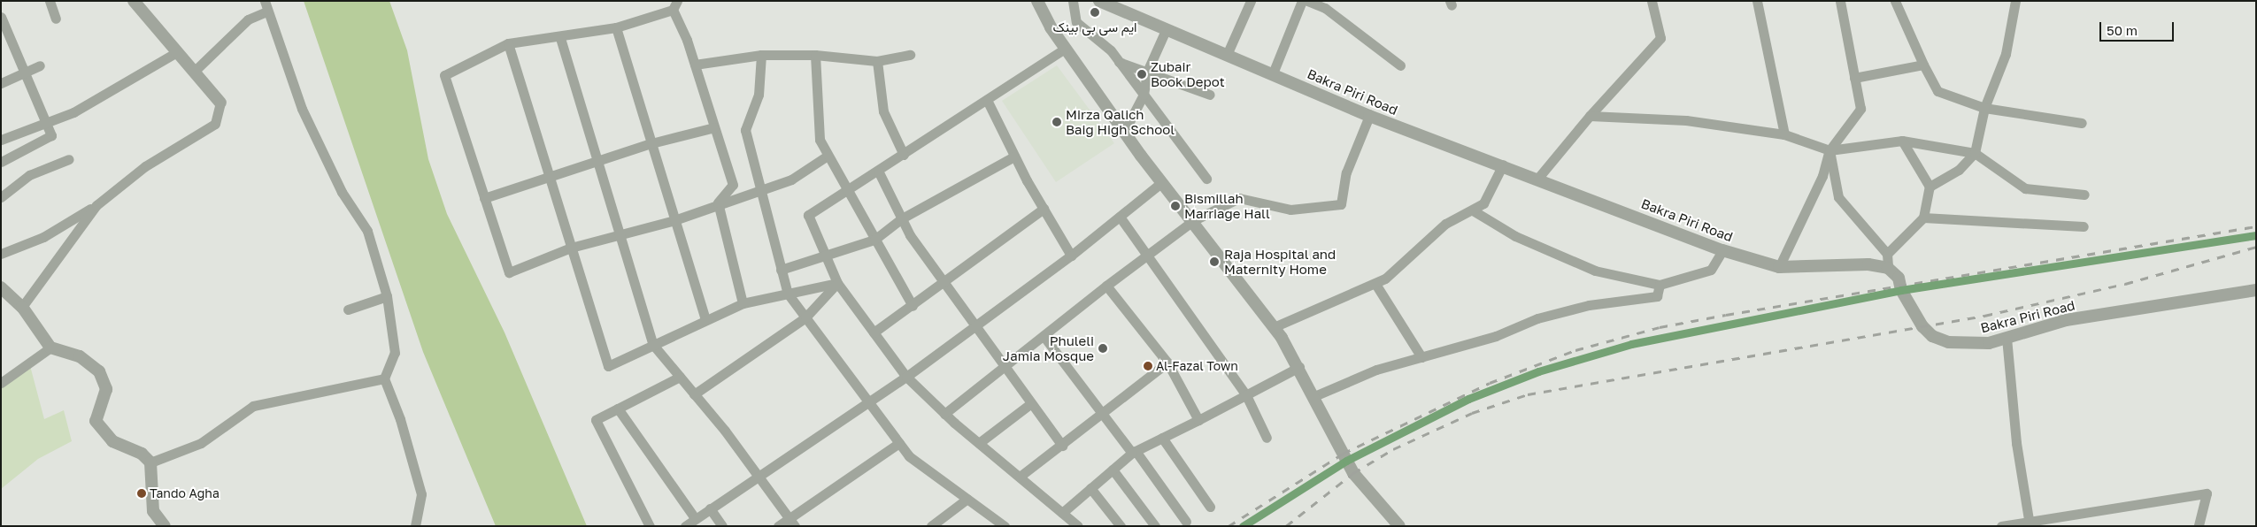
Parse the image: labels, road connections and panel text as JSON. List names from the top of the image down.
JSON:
{
  "streets": {
    "street": ["Bakra Piri Road"]
  },
  "places": [
    "ایم سی بی بینک",
    "Zubair Book Depot",
    "Mirza Qalich Baig High School",
    "Bismillah Marriage Hall",
    "Raja Hospital and Maternity Home",
    "Phuleli Jamia Mosque",
    "Al-Fazal Town",
    "Tando Agha"
  ],
  "scale_bar": "50 m"
}
